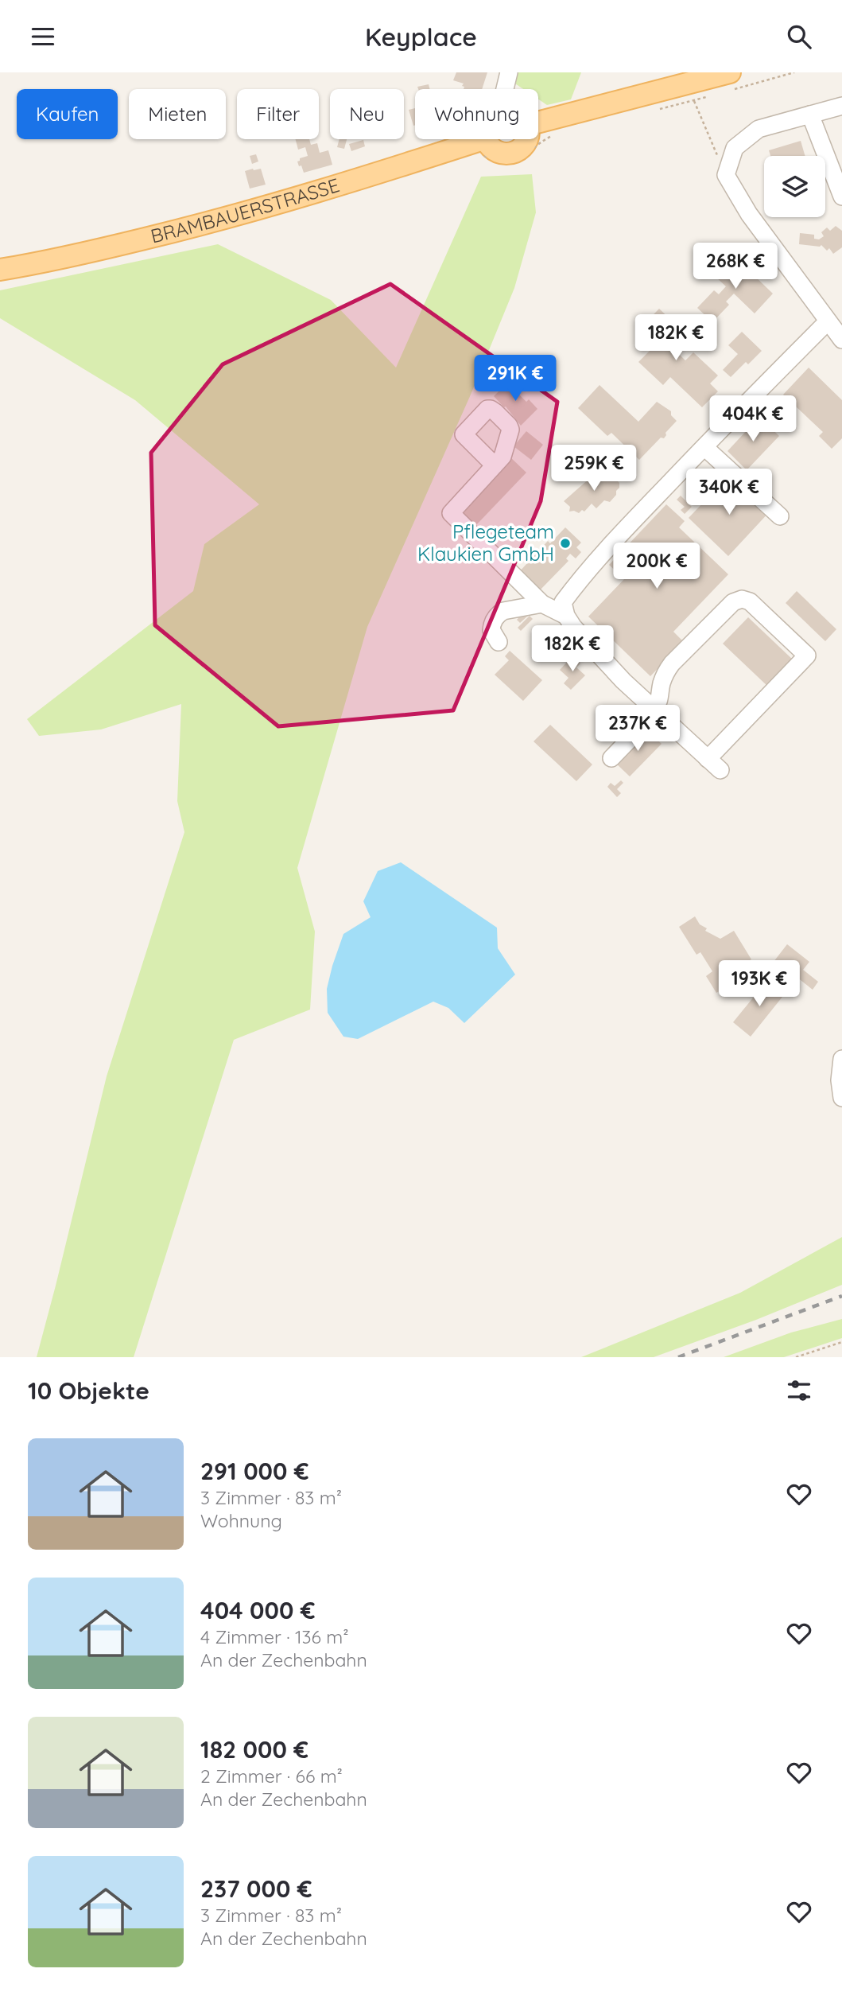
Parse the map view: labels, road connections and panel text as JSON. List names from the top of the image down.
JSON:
{
  "streets": {
    "main road": ["BRAMBAUERSTRASSE"]
  },
  "places": ["Pflegeteam Klaukien GmbH"],
  "page": {
    "header": "Keyplace",
    "chip": [
      "Kaufen",
      "Mieten",
      "Filter",
      "Neu",
      "Wohnung"
    ],
    "price": [
      "268K €",
      "182K €",
      "291K €",
      "404K €",
      "259K €",
      "340K €",
      "200K €",
      "182K €",
      "237K €",
      "193K €"
    ],
    "heading": "10 Objekte",
    "list": [
      {
        "name": "291 000 €",
        "note": "3 Zimmer · 83 m² · Wohnung"
      },
      {
        "name": "404 000 €",
        "note": "4 Zimmer · 136 m² · An der Zechenbahn"
      },
      {
        "name": "182 000 €",
        "note": "2 Zimmer · 66 m² · An der Zechenbahn"
      },
      {
        "name": "237 000 €",
        "note": "3 Zimmer · 83 m² · An der Zechenbahn"
      }
    ]
  }
}
